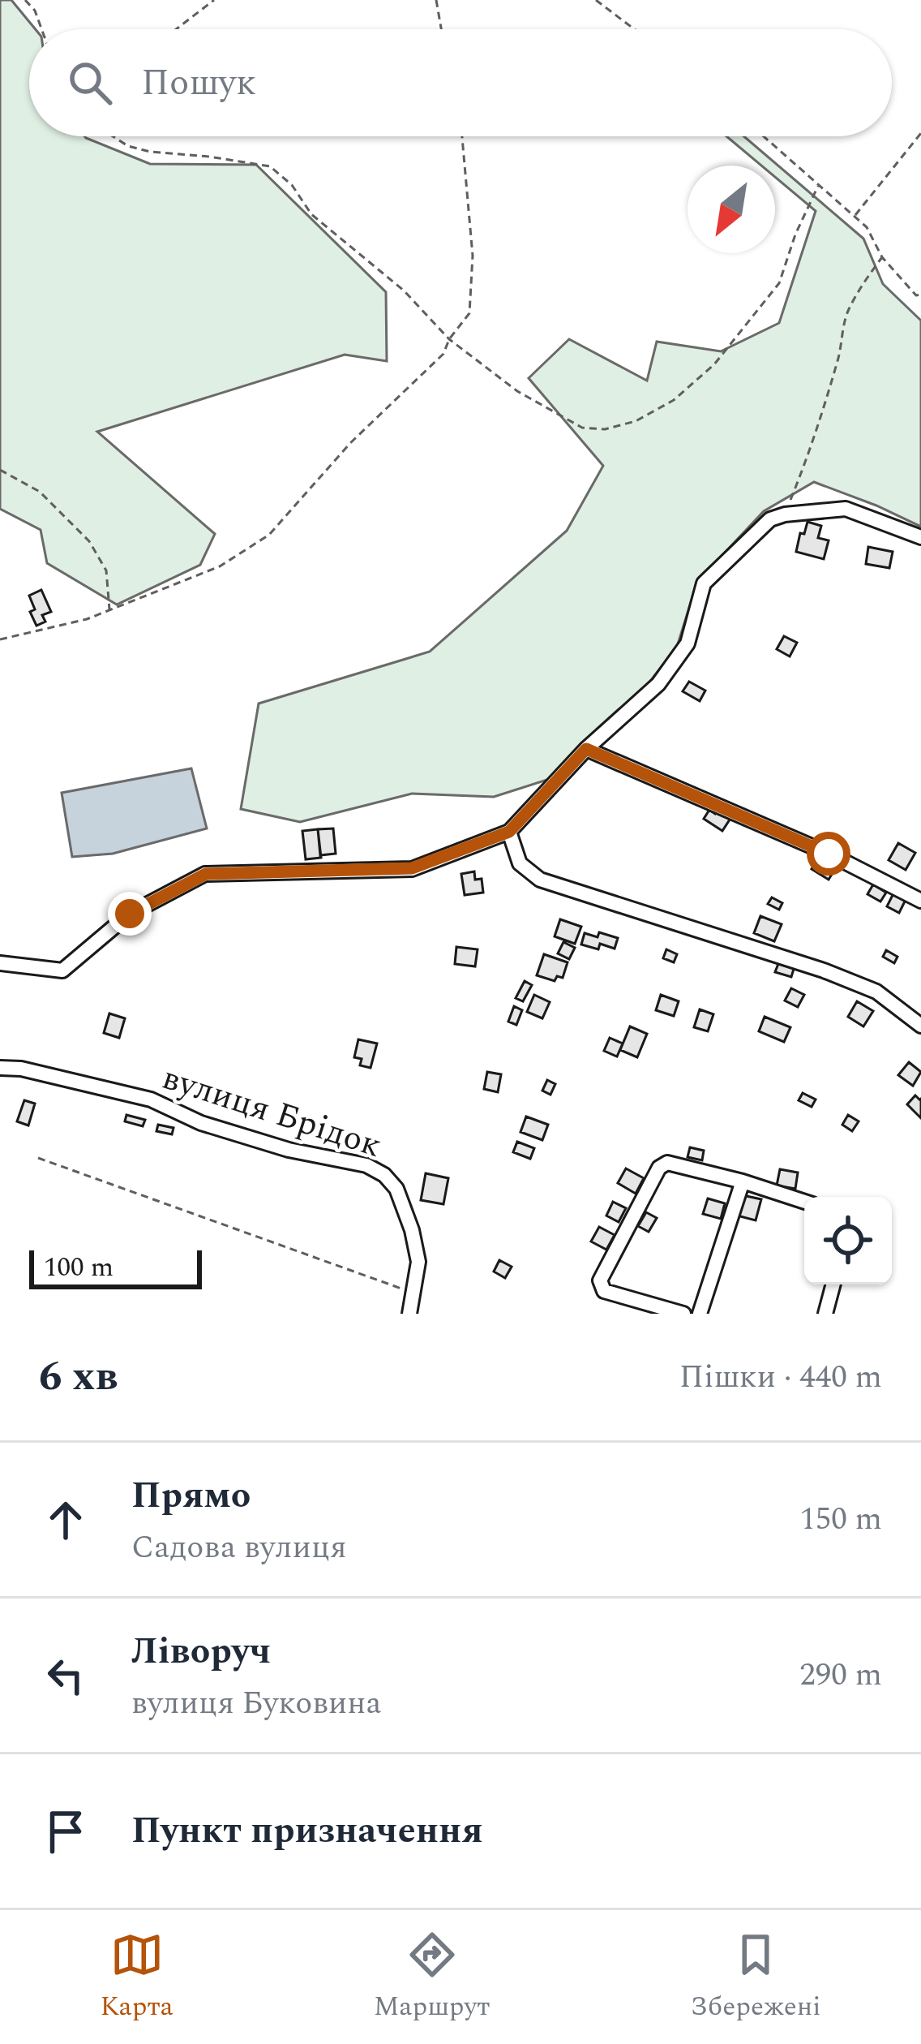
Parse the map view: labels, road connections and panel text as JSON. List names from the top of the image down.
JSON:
{
  "streets": {
    "street": ["вулиця Брідок"]
  },
  "scale_bar": "100 m",
  "north": "bottom left",
  "page": {
    "search": "Пошук",
    "scale": "100 m",
    "heading": ["6 хв", "Пішки · 440 m"],
    "list": [
      ["Прямо", "Садова вулиця", "150 m"],
      ["Ліворуч", "вулиця Буковина", "290 m"],
      "Пункт призначення"
    ],
    "nav": ["Карта", "Маршрут", "Збережені"]
  }
}
